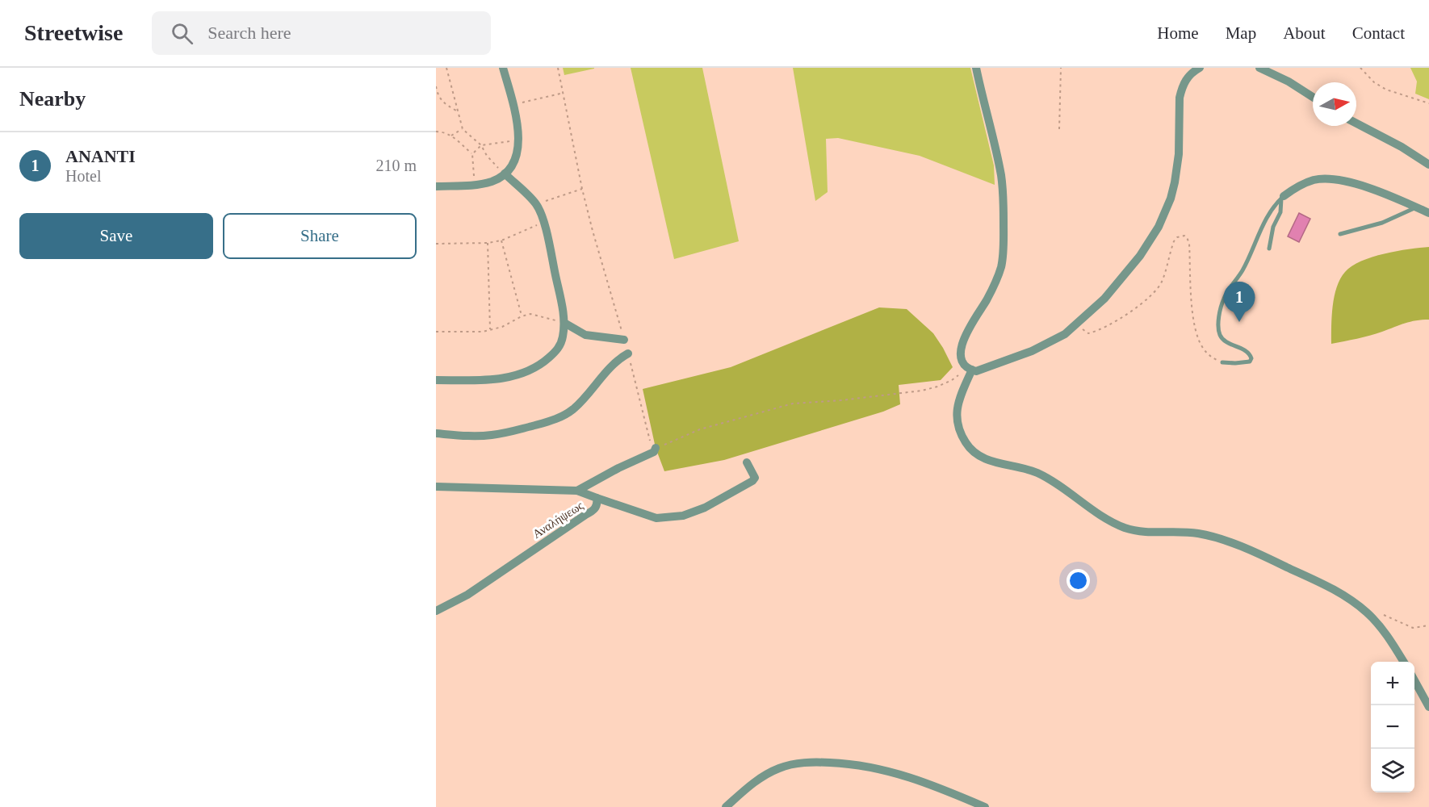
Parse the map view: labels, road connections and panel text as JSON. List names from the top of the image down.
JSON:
{
  "streets": {
    "street": ["Αναλήψεως"]
  },
  "north": "right",
  "page": {
    "header": "Streetwise",
    "search": "Search here",
    "nav": [
      "Home",
      "Map",
      "About",
      "Contact"
    ],
    "heading": "Nearby",
    "list": [
      {
        "mark": "1",
        "name": "ΑΝΑΝΤΙ",
        "note": "Hotel",
        "value": "210 m"
      }
    ],
    "buttons": ["Save", "Share"],
    "pins": "1",
    "map_buttons": ["+", "−"]
  }
}
